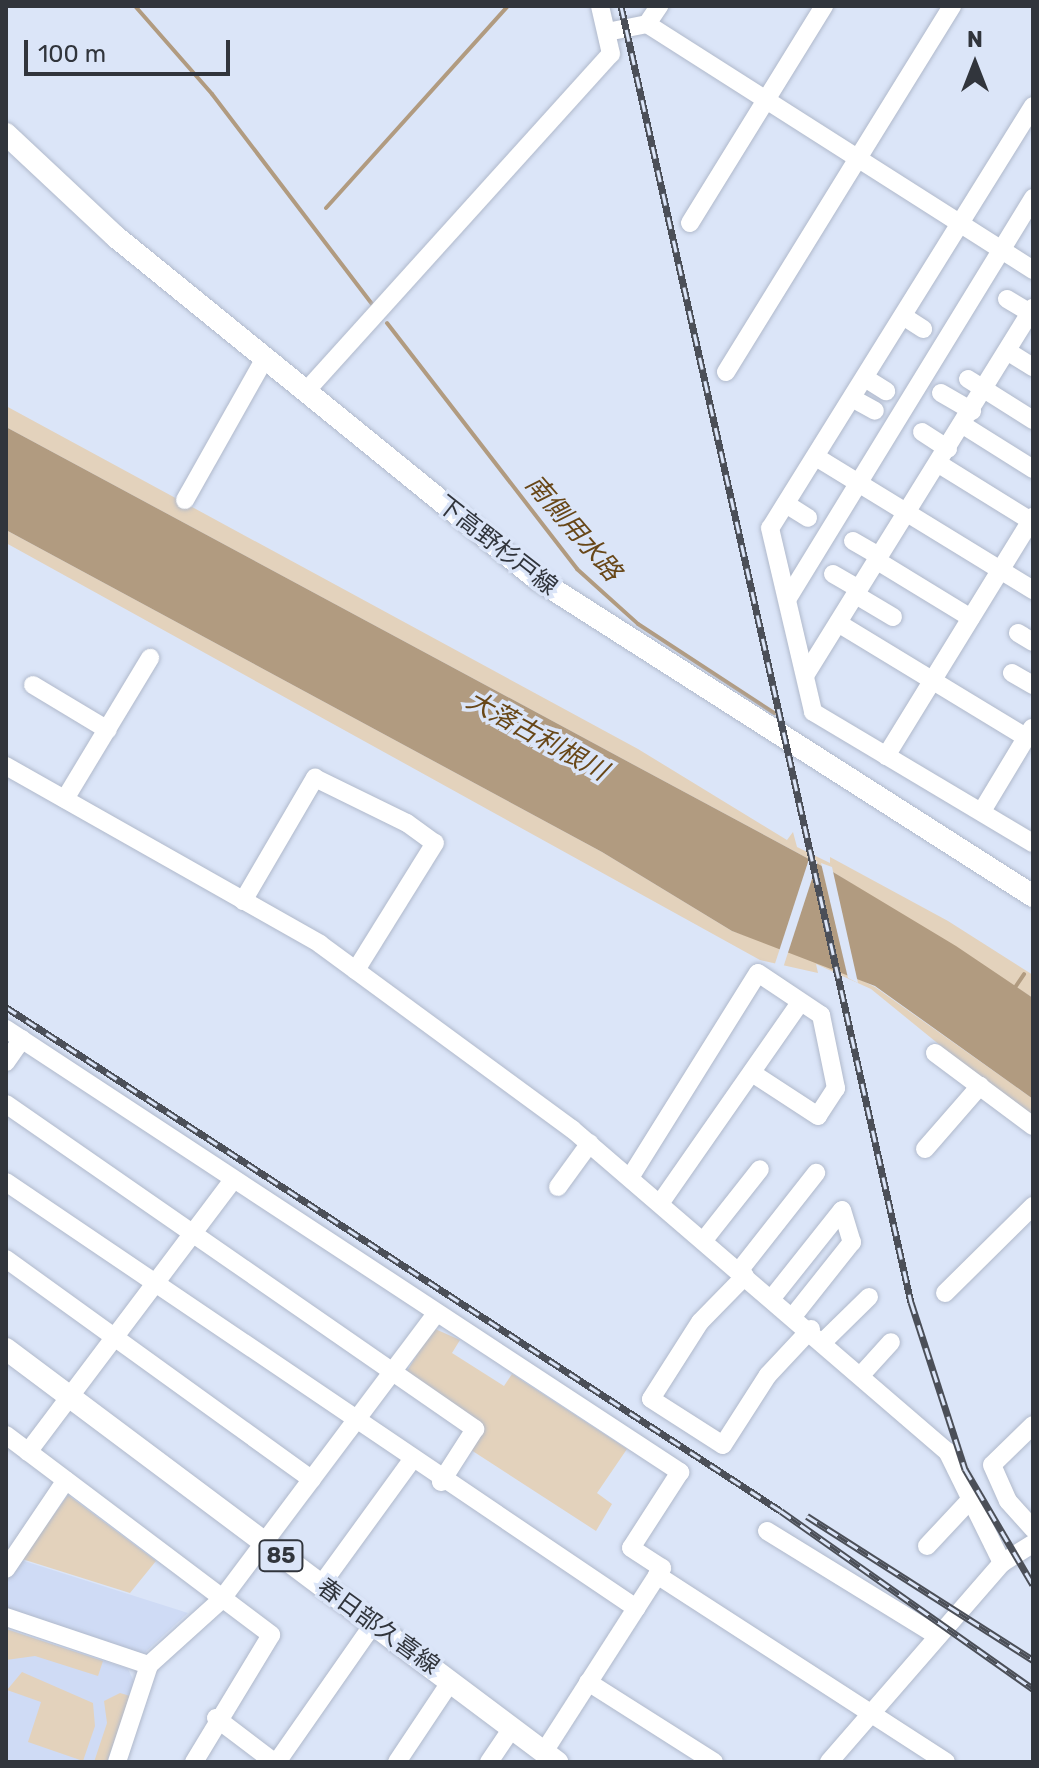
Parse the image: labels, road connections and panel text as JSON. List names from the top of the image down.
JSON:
{
  "streets": {
    "main road": ["下高野杉戸線", "85", "春日部久喜線"]
  },
  "water": ["南側用水路", "大落古利根川"],
  "scale_bar": "100 m",
  "north": "top"
}
